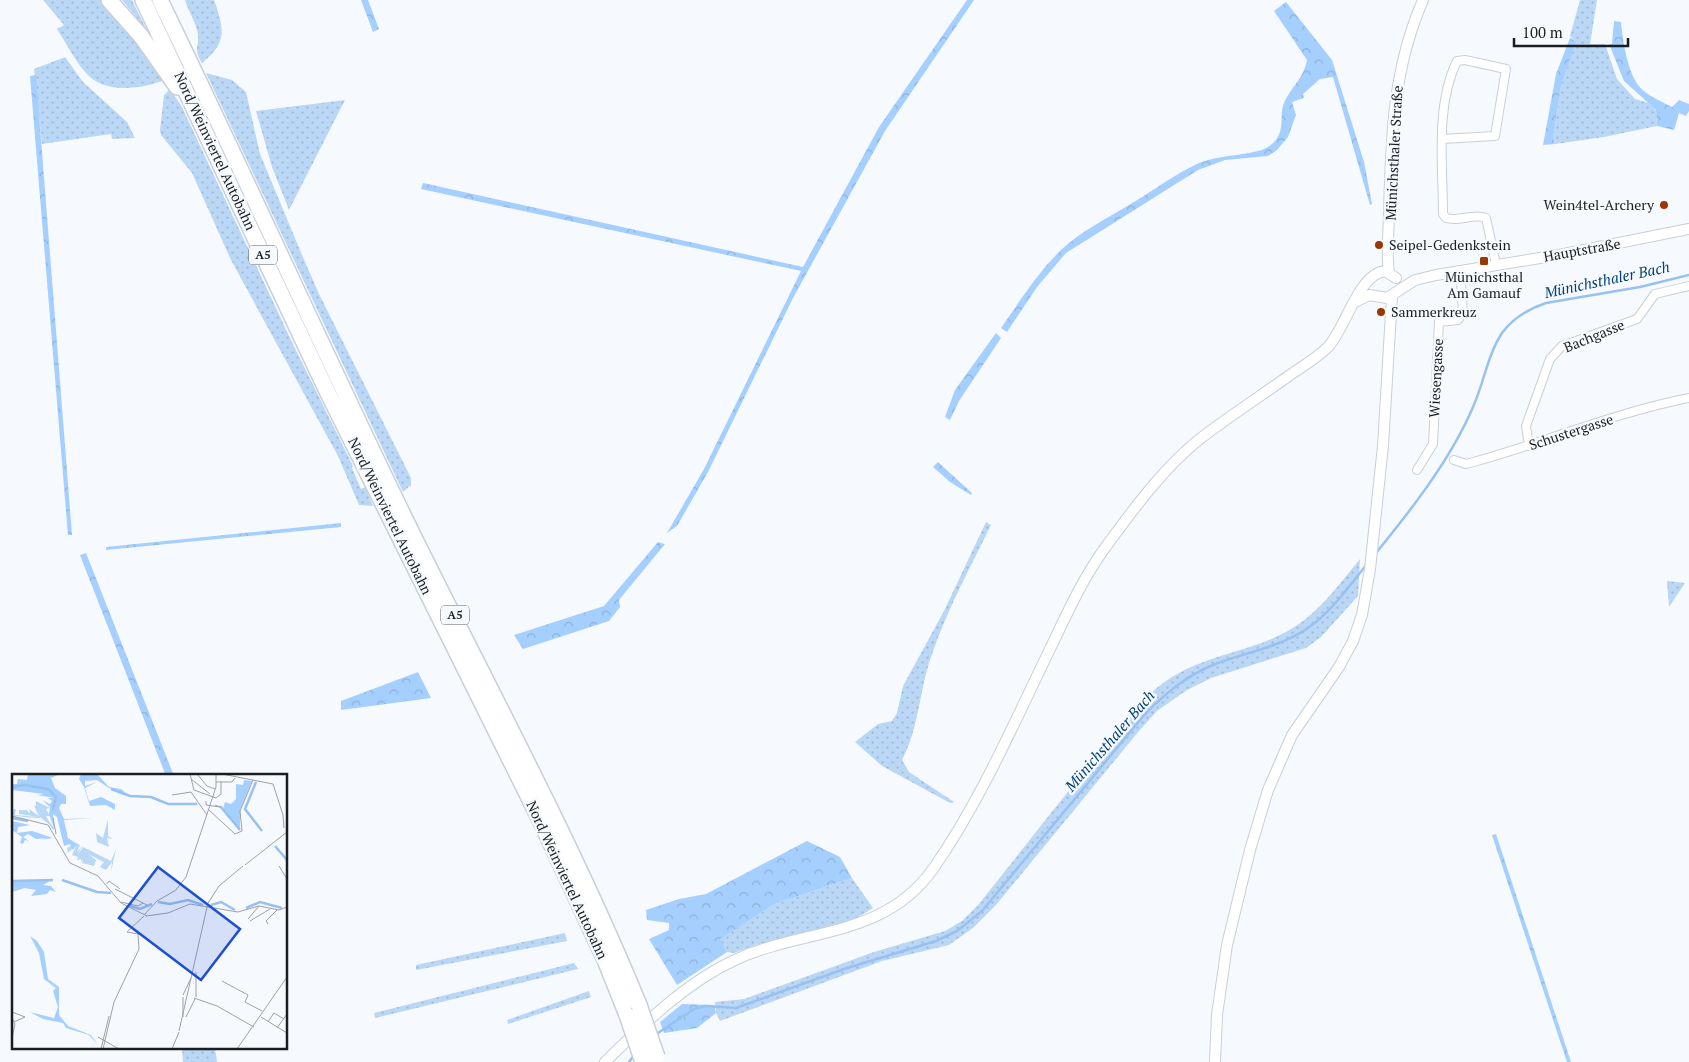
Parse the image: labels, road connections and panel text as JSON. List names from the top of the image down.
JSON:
{
  "streets": {
    "highway": ["Nord/Weinviertel Autobahn", "A5"],
    "street": [
      "Münichsthaler Straße",
      "Hauptstraße",
      "Bachgasse",
      "Wiesengasse",
      "Schustergasse"
    ]
  },
  "crossings": [
    ["Münichsthaler Straße", "Hauptstraße"],
    ["Hauptstraße", "Wiesengasse"],
    ["Bachgasse", "Schustergasse"]
  ],
  "water": ["Münichsthaler Bach"],
  "places": {
    "other": ["Wein4tel-Archery", "Seipel-Gedenkstein", "Sammerkreuz"],
    "transit": ["Münichsthal Am Gamauf"]
  },
  "scale_bar": "100 m"
}
